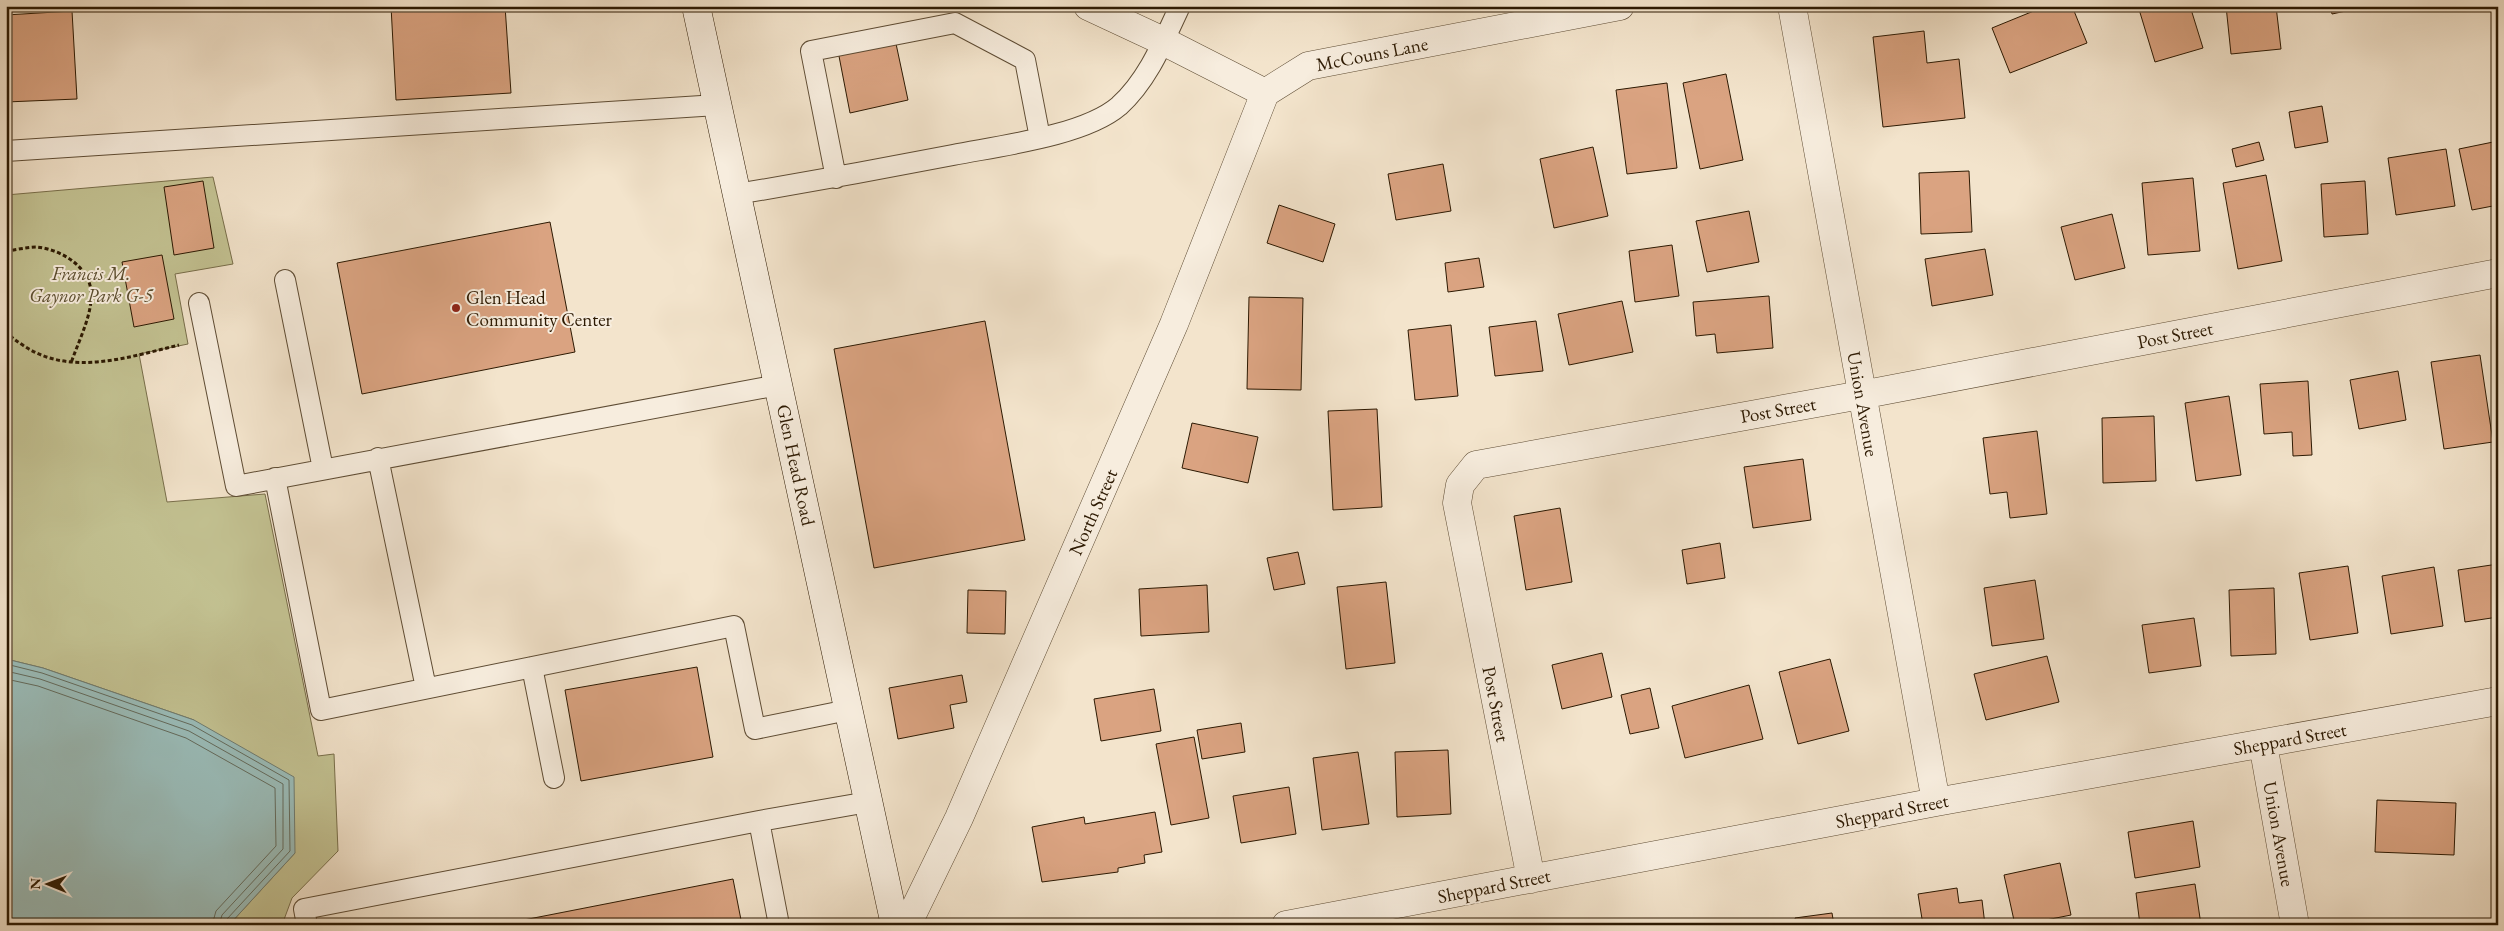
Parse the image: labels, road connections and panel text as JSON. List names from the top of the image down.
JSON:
{
  "streets": {
    "street": [
      "McCouns Lane",
      "Post Street",
      "Union Avenue",
      "Glen Head Road",
      "North Street",
      "Sheppard Street"
    ]
  },
  "crossings": [
    ["McCouns Lane", "North Street"],
    ["Post Street", "Union Avenue"],
    ["Post Street", "Sheppard Street"],
    ["Union Avenue", "Sheppard Street"]
  ],
  "parks": ["Francis M. Gaynor Park G-5"],
  "places": ["Glen Head Community Center"],
  "north": "left"
}
